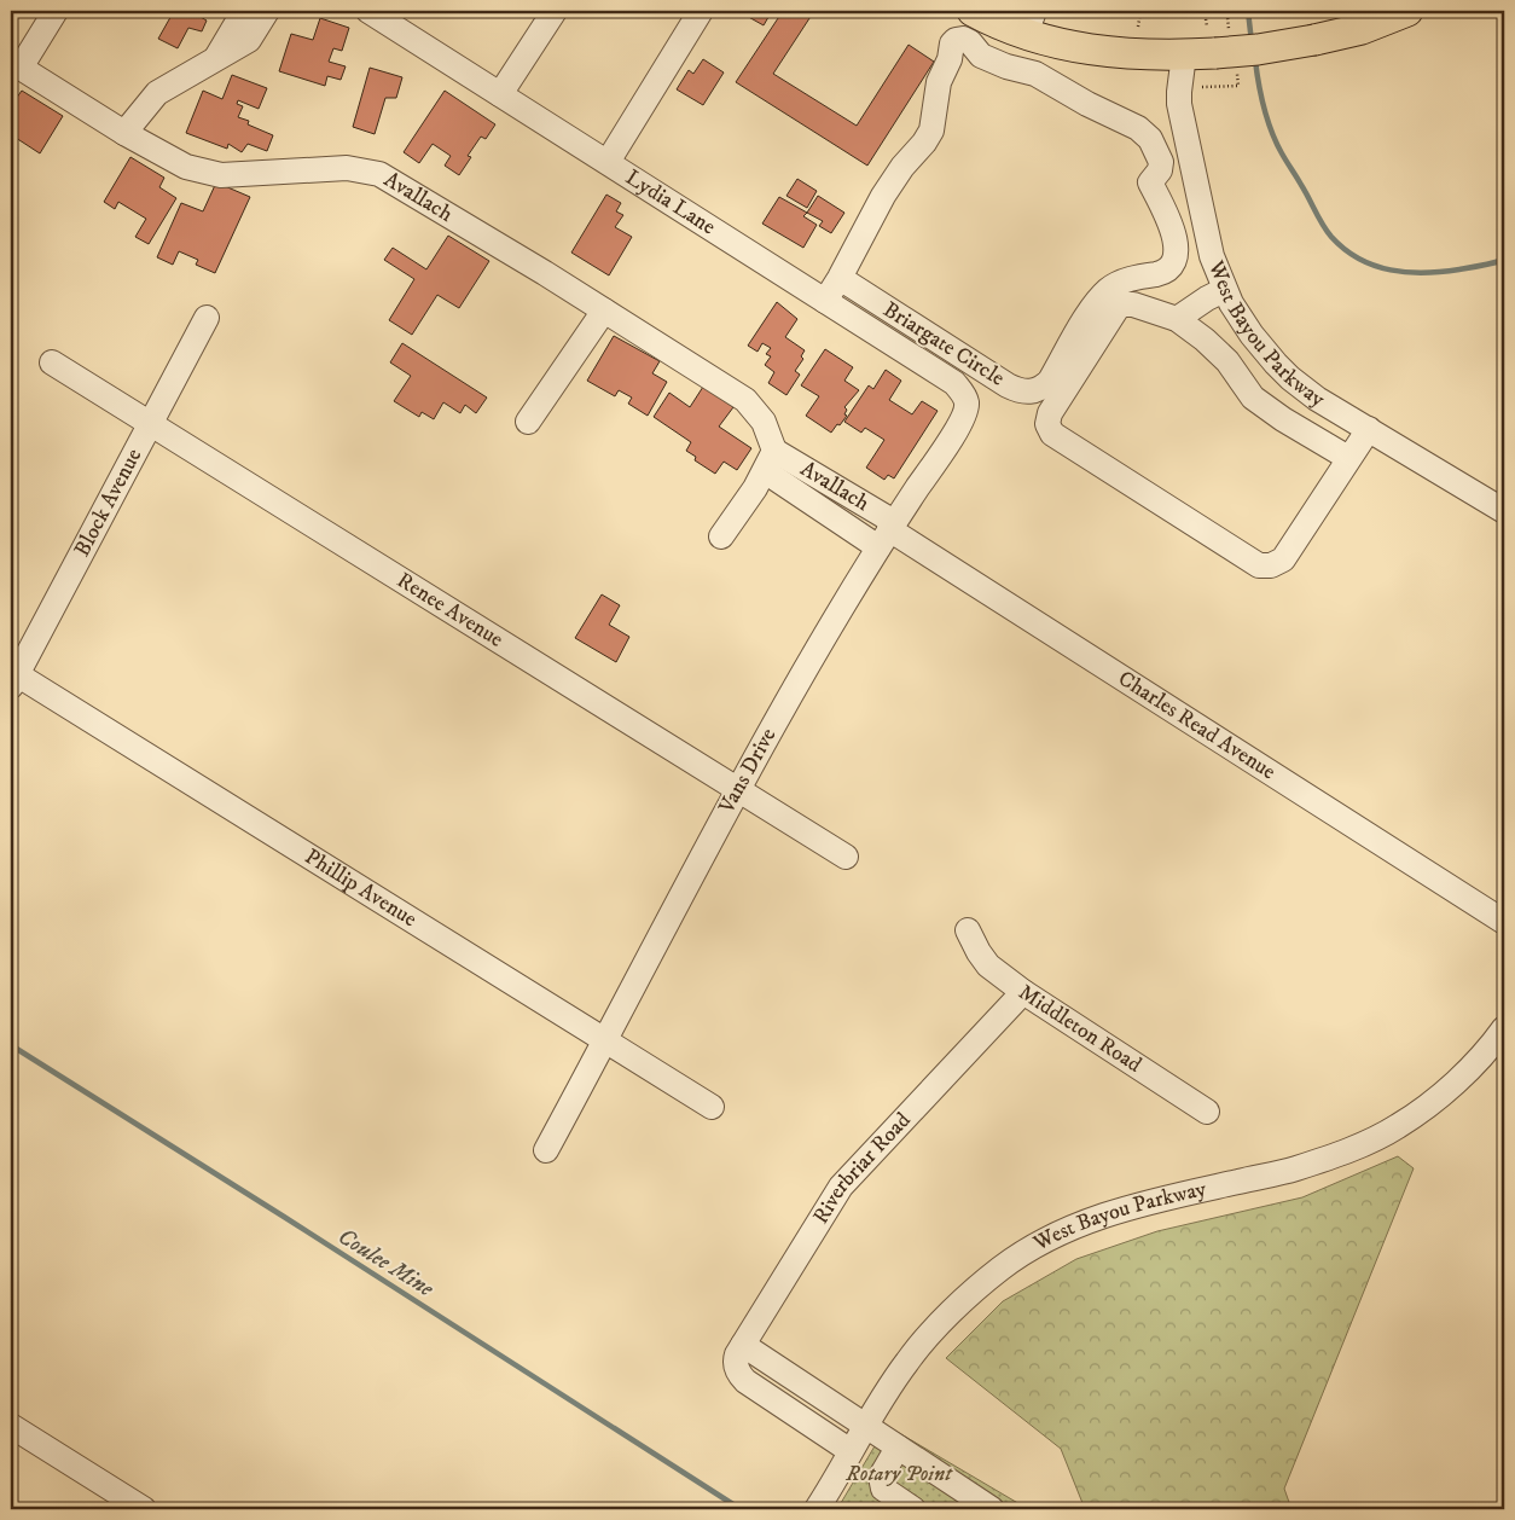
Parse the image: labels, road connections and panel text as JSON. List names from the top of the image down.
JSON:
{
  "streets": {
    "street": [
      "Avallach",
      "Lydia Lane",
      "West Bayou Parkway",
      "Briargate Circle",
      "Block Avenue",
      "Renee Avenue",
      "Charles Read Avenue",
      "Vans Drive",
      "Phillip Avenue",
      "Middleton Road",
      "Riverbriar Road"
    ]
  },
  "crossings": [
    ["Avallach", "Charles Read Avenue"],
    ["Avallach", "Vans Drive"],
    ["Lydia Lane", "Briargate Circle"],
    ["Lydia Lane", "Vans Drive"],
    ["West Bayou Parkway", "Riverbriar Road"],
    ["Block Avenue", "Renee Avenue"],
    ["Block Avenue", "Phillip Avenue"],
    ["Renee Avenue", "Vans Drive"],
    ["Charles Read Avenue", "Vans Drive"],
    ["Vans Drive", "Phillip Avenue"],
    ["Middleton Road", "Riverbriar Road"]
  ],
  "water": ["Coulee Mine"],
  "parks": ["Rotary Point"]
}
